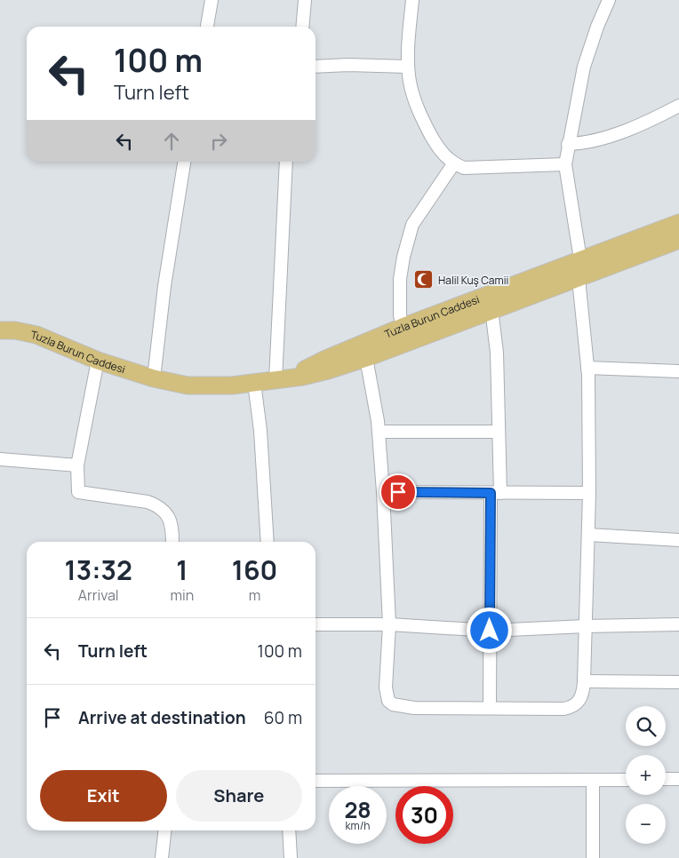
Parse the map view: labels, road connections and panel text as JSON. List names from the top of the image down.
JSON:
{
  "streets": {
    "main road": ["Tuzla Burun Caddesi"]
  },
  "places": {
    "mosque": ["Halil Kuş Camii"]
  },
  "page": {
    "turn": ["100 m", "Turn left"],
    "eta": [
      "13:32",
      "Arrival",
      "1",
      "min",
      "160",
      "m"
    ],
    "list": [
      {
        "name": "Turn left",
        "value": "100 m"
      },
      {
        "name": "Arrive at destination",
        "value": "60 m"
      }
    ],
    "map_buttons": ["+", "−"],
    "buttons": ["Exit", "Share"],
    "speed": "28 km/h",
    "limit": "30"
  }
}
